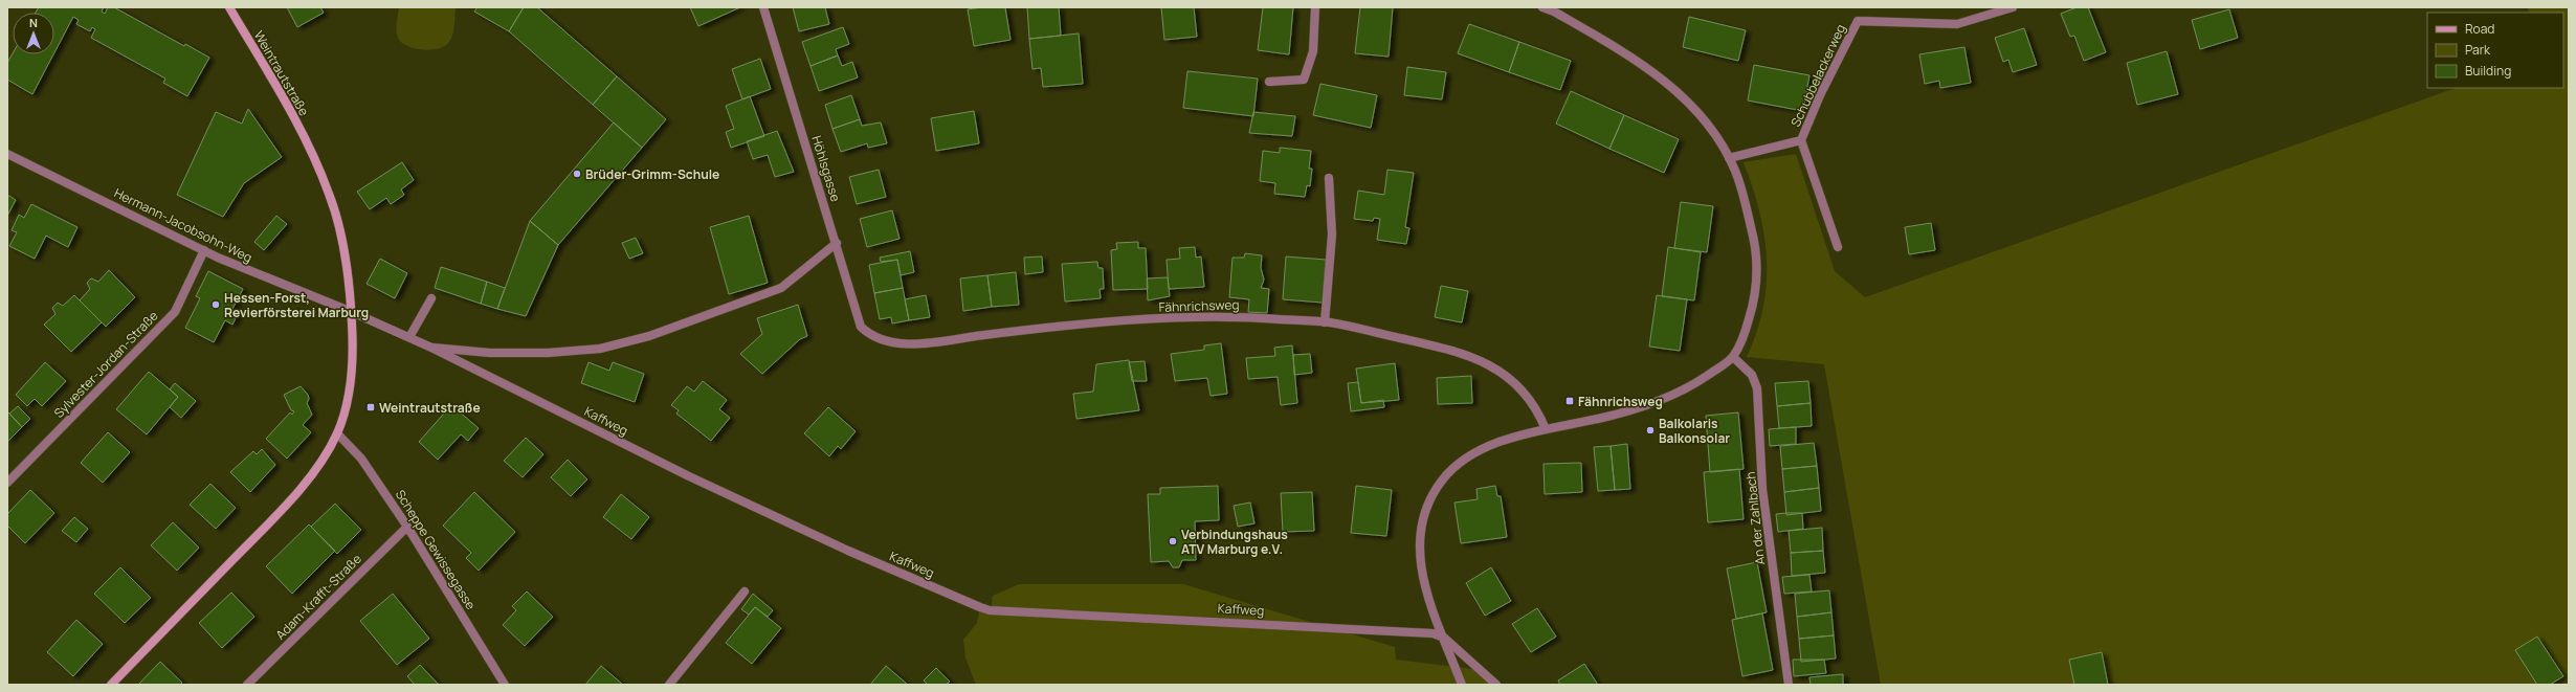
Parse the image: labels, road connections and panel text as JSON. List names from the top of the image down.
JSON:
{
  "streets": {
    "main road": ["Weintrautstraße"],
    "street": [
      "Schubbelackerweg",
      "Höhlsgasse",
      "Hermann-Jacobsohn-Weg",
      "Fähnrichsweg",
      "Sylvester-Jordan-Straße",
      "Kaffweg",
      "An der Zahlbach",
      "Scheppe Gewissegasse",
      "Adam-Krafft-Straße"
    ]
  },
  "crossings": [
    ["Weintrautstraße", "Hermann-Jacobsohn-Weg"],
    ["Weintrautstraße", "Kaffweg"],
    ["Weintrautstraße", "Scheppe Gewissegasse"],
    ["Höhlsgasse", "Fähnrichsweg"],
    ["Hermann-Jacobsohn-Weg", "Sylvester-Jordan-Straße"],
    ["Hermann-Jacobsohn-Weg", "Kaffweg"],
    ["Scheppe Gewissegasse", "Adam-Krafft-Straße"]
  ],
  "places": {
    "other": [
      "Brüder-Grimm-Schule",
      "Hessen-Forst, Revierförsterei Marburg",
      "Balkolaris Balkonsolar",
      "Verbindungshaus ATV Marburg e.V."
    ],
    "transit": ["Fähnrichsweg", "Weintrautstraße"]
  },
  "legend": ["Road", "Park", "Building"],
  "north": "top"
}
